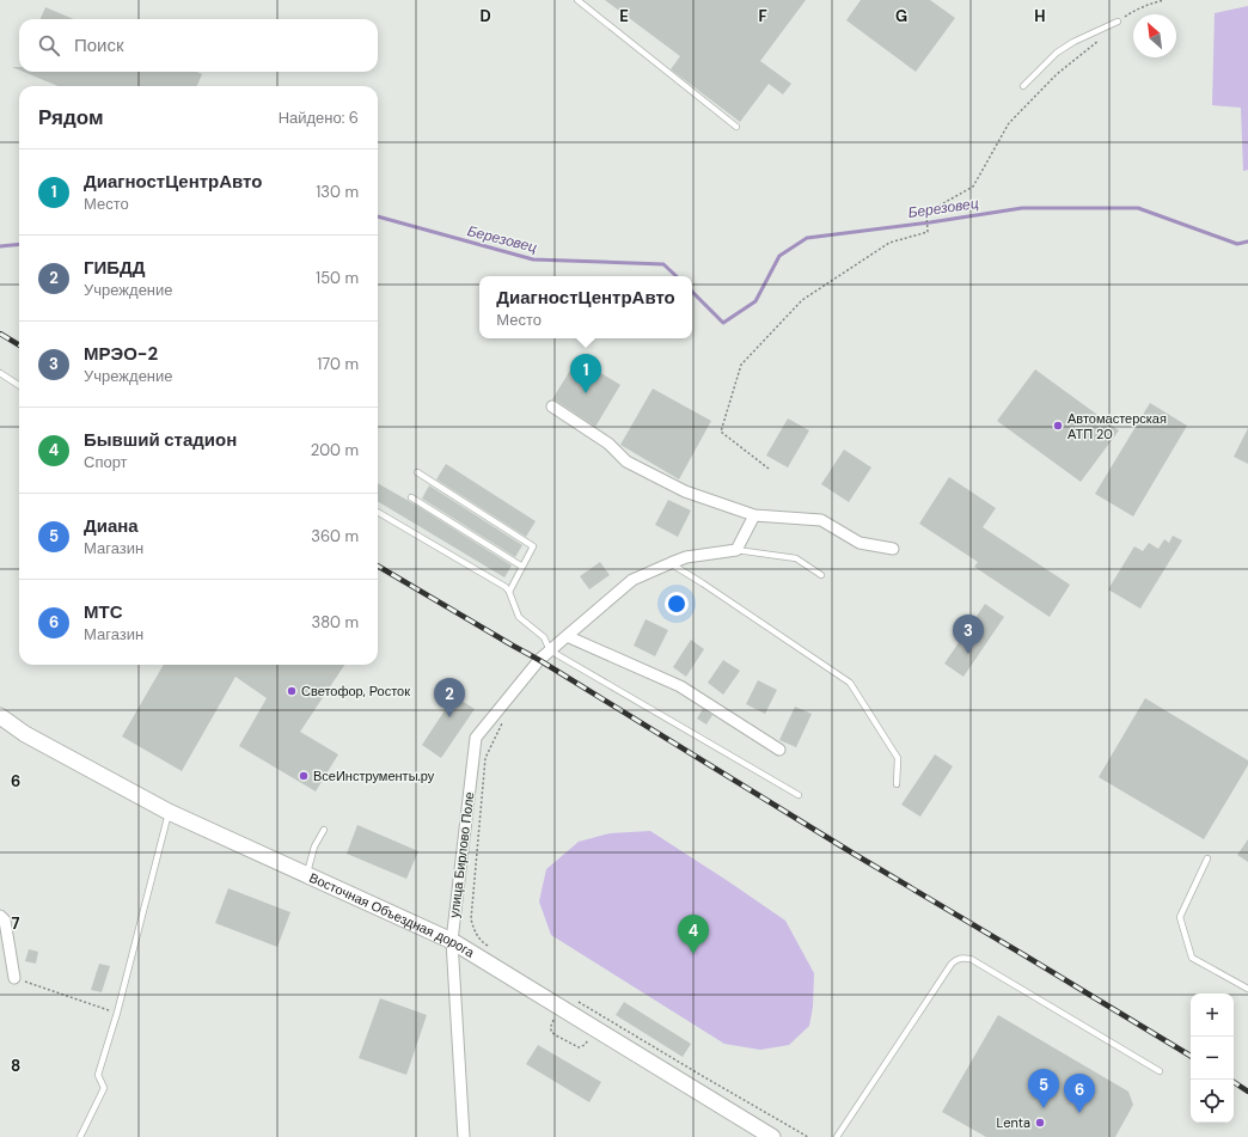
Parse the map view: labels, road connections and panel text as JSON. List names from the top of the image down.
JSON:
{
  "streets": {
    "main road": ["Восточная Объездная дорога"],
    "street": ["улица Бирлово Поле"]
  },
  "crossings": [
    ["улица Бирлово Поле", "Восточная Объездная дорога"]
  ],
  "water": ["Березовец"],
  "places": [
    "Автомастерская АТП 20",
    "Светофор, Росток",
    "ВсеИнструменты.ру",
    "Lenta"
  ],
  "north": "top left",
  "page": {
    "search": "Поиск",
    "heading": ["Рядом", "Найдено: 6"],
    "list": [
      {
        "mark": "1",
        "name": "ДиагностЦентрАвто",
        "note": "Место",
        "value": "130 m"
      },
      {
        "mark": "2",
        "name": "ГИБДД",
        "note": "Учреждение",
        "value": "150 m"
      },
      {
        "mark": "3",
        "name": "МРЭО-2",
        "note": "Учреждение",
        "value": "170 m"
      },
      {
        "mark": "4",
        "name": "Бывший стадион",
        "note": "Спорт",
        "value": "200 m"
      },
      {
        "mark": "5",
        "name": "Диана",
        "note": "Магазин",
        "value": "360 m"
      },
      {
        "mark": "6",
        "name": "МТС",
        "note": "Магазин",
        "value": "380 m"
      }
    ],
    "popup": ["ДиагностЦентрАвто", "Место"],
    "pins": [
      "1",
      "3",
      "2",
      "4",
      "5",
      "6"
    ],
    "map_buttons": ["+", "−"]
  },
  "grid": {
    "columns": [
      "D",
      "E",
      "F",
      "G",
      "H"
    ],
    "rows": ["6", "7", "8"]
  }
}
